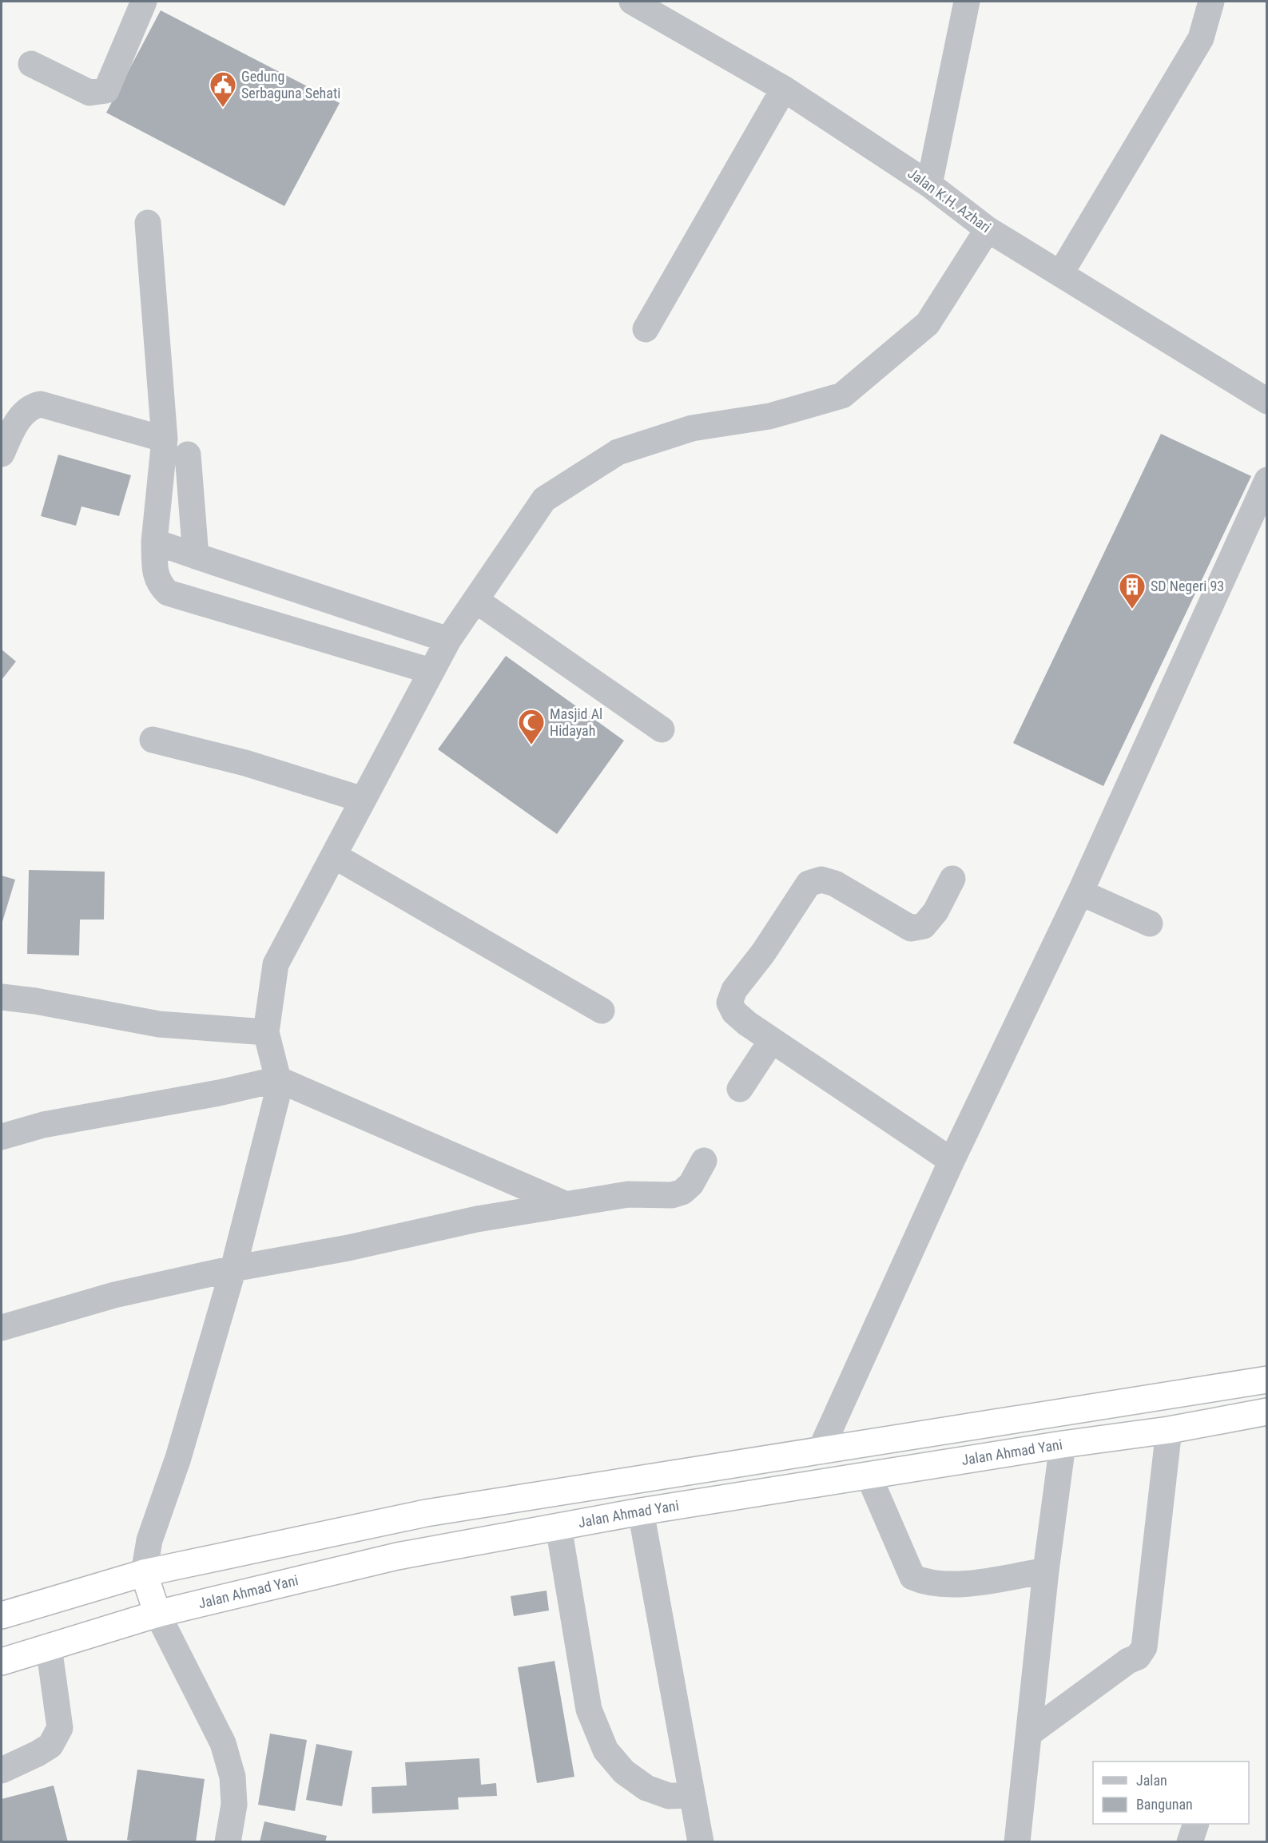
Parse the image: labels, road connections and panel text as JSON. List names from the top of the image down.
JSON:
{
  "streets": {
    "highway": ["Jalan Ahmad Yani"],
    "street": ["Jalan K.H. Azhari"]
  },
  "places": {
    "public building": ["Gedung Serbaguna Sehati"],
    "building": ["SD Negeri 93"],
    "mosque": ["Masjid Al Hidayah"]
  },
  "legend": ["Jalan", "Bangunan"]
}
